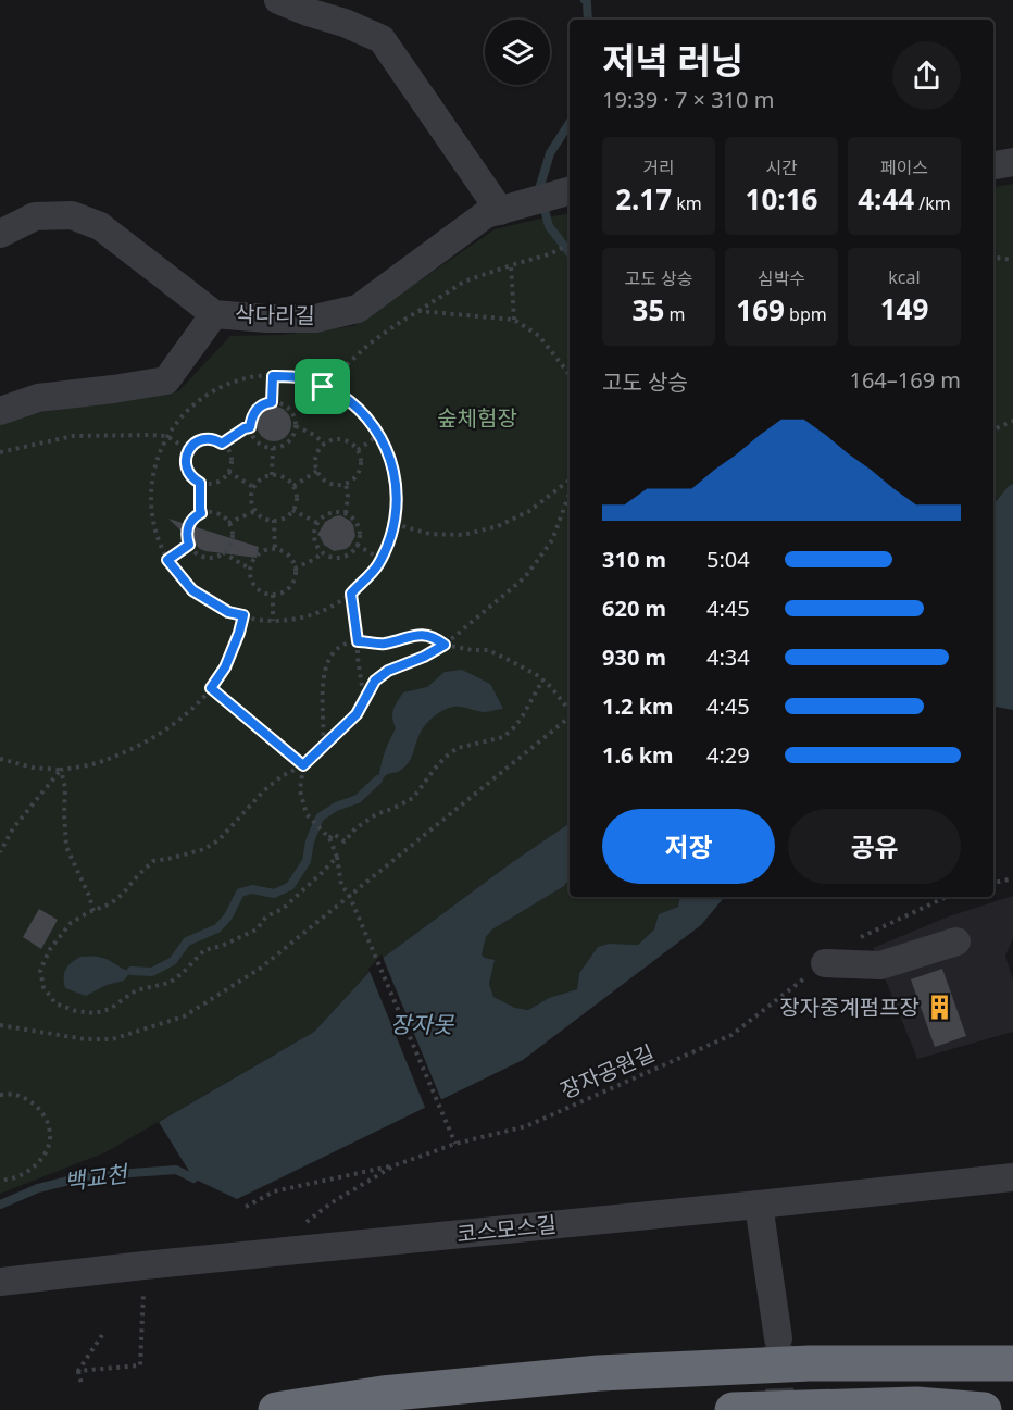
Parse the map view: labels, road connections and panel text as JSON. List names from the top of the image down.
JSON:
{
  "streets": {
    "street": ["삭다리길", "코스모스길"],
    "path": ["장자공원길"]
  },
  "water": ["장자못", "백교천"],
  "parks": ["숲체험장"],
  "places": {
    "building": ["장자중계펌프장"]
  },
  "page": {
    "heading": ["저녁 러닝", "19:39 · 7 × 310 m"],
    "stats": [
      ["거리", "2.17 km"],
      ["시간", "10:16"],
      ["페이스", "4:44 /km"],
      ["고도 상승", "35 m"],
      ["심박수", "169 bpm"],
      ["kcal", "149"]
    ],
    "chart": ["고도 상승", "164–169 m"],
    "list": [
      {
        "name": "310 m",
        "note": "5:04"
      },
      {
        "name": "620 m",
        "note": "4:45"
      },
      {
        "name": "930 m",
        "note": "4:34"
      },
      {
        "name": "1.2 km",
        "note": "4:45"
      },
      {
        "name": "1.6 km",
        "note": "4:29"
      }
    ],
    "buttons": ["저장", "공유"]
  }
}
